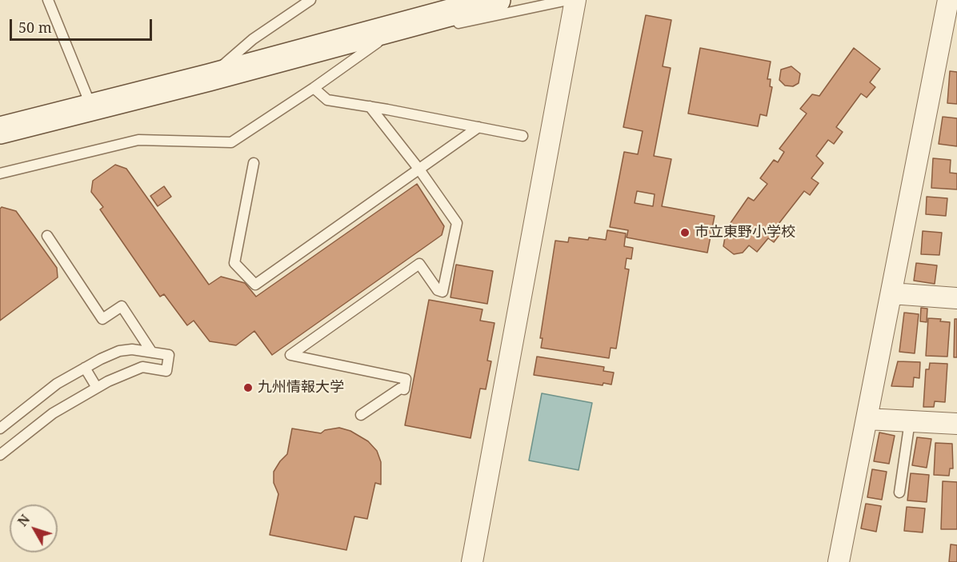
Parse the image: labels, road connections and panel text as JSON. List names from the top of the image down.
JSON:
{
  "places": ["市立東野小学校", "九州情報大学"],
  "scale_bar": "50 m",
  "north": "top left"
}
